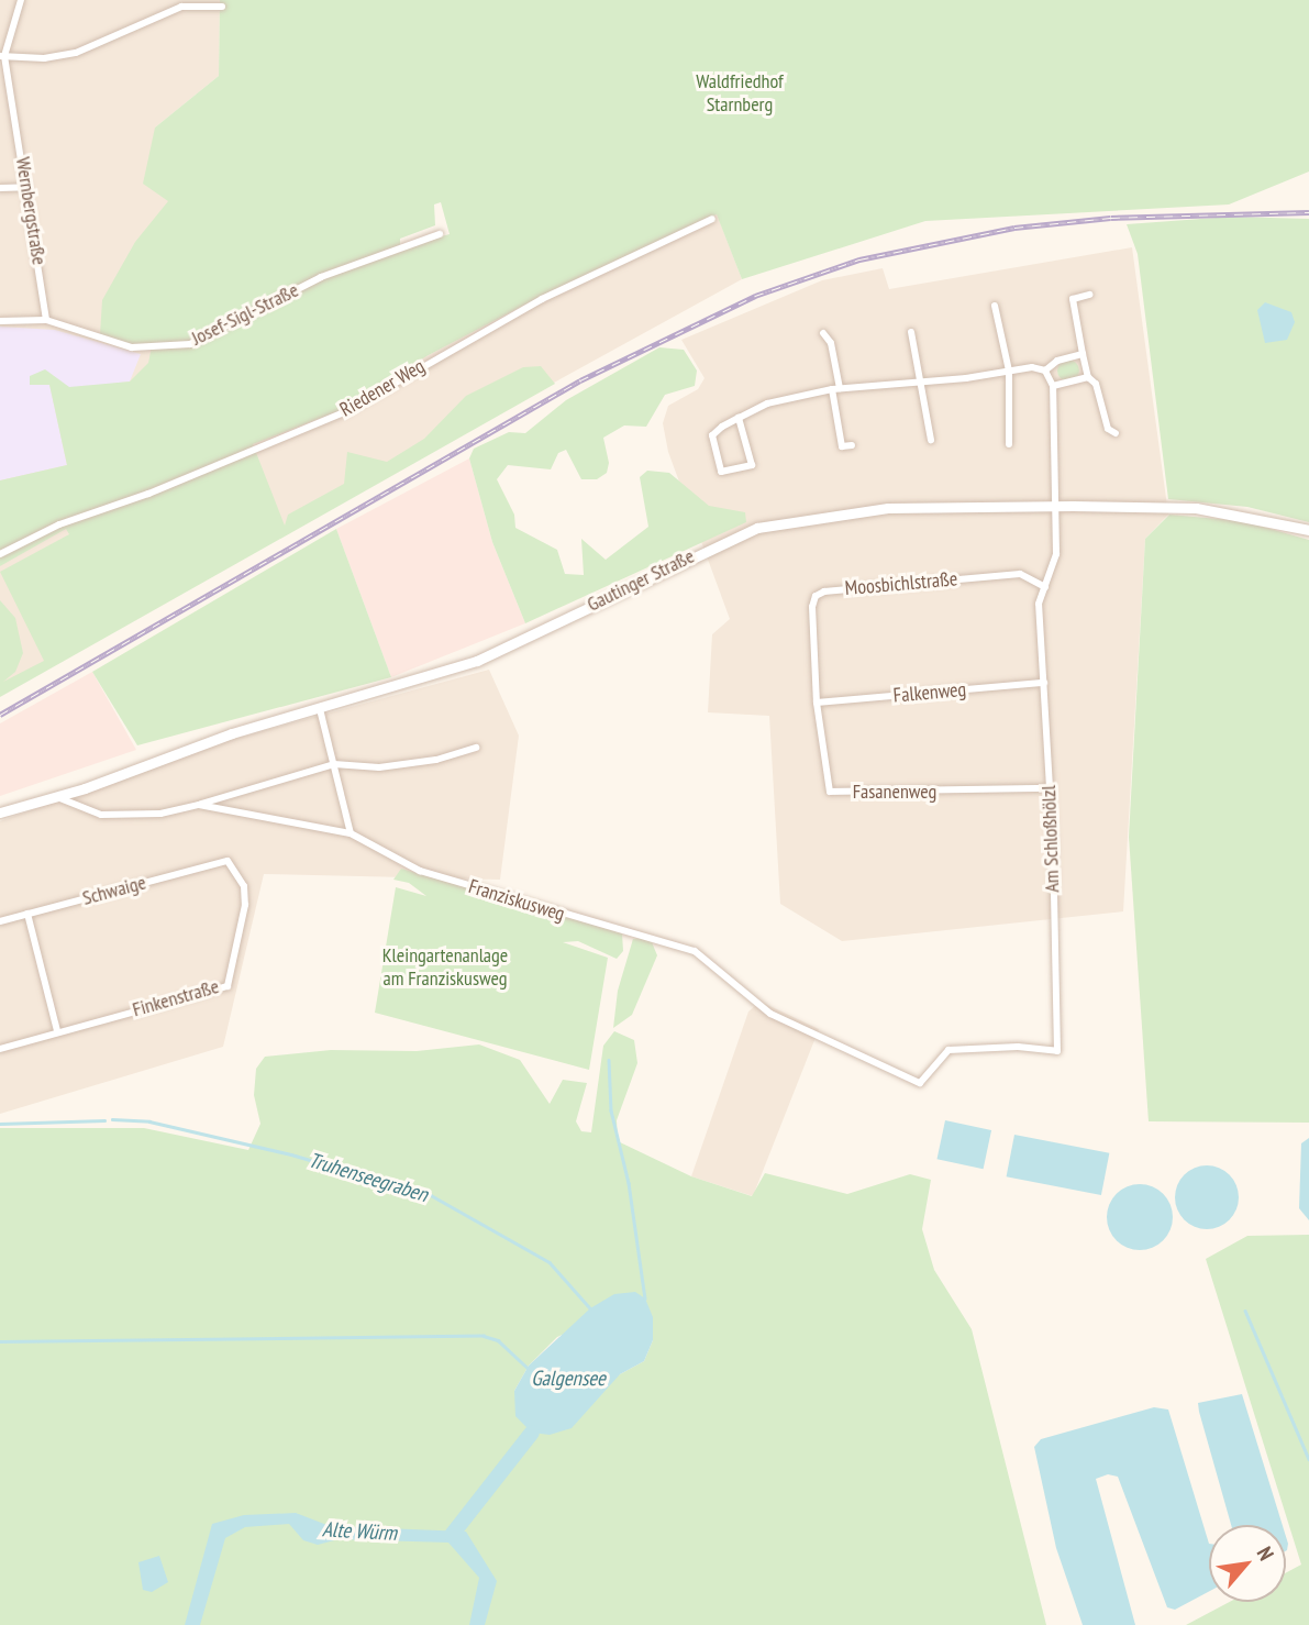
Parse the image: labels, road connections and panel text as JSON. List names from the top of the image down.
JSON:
{
  "streets": {
    "main road": ["Gautinger Straße"],
    "street": [
      "Wernbergstraße",
      "Josef-Sigl-Straße",
      "Riedener Weg",
      "Moosbichlstraße",
      "Falkenweg",
      "Fasanenweg",
      "Am Schloßhölzl",
      "Schwaige",
      "Franziskusweg",
      "Finkenstraße"
    ]
  },
  "crossings": [
    ["Wernbergstraße", "Josef-Sigl-Straße"],
    ["Gautinger Straße", "Am Schloßhölzl"],
    ["Gautinger Straße", "Franziskusweg"],
    ["Moosbichlstraße", "Falkenweg"],
    ["Moosbichlstraße", "Fasanenweg"],
    ["Moosbichlstraße", "Am Schloßhölzl"],
    ["Falkenweg", "Fasanenweg"],
    ["Falkenweg", "Am Schloßhölzl"],
    ["Fasanenweg", "Am Schloßhölzl"],
    ["Am Schloßhölzl", "Franziskusweg"],
    ["Schwaige", "Finkenstraße"]
  ],
  "water": ["Truhenseegraben", "Galgensee", "Alte Würm"],
  "parks": ["Waldfriedhof Starnberg", "Kleingartenanlage am Franziskusweg"],
  "north": "top right"
}
